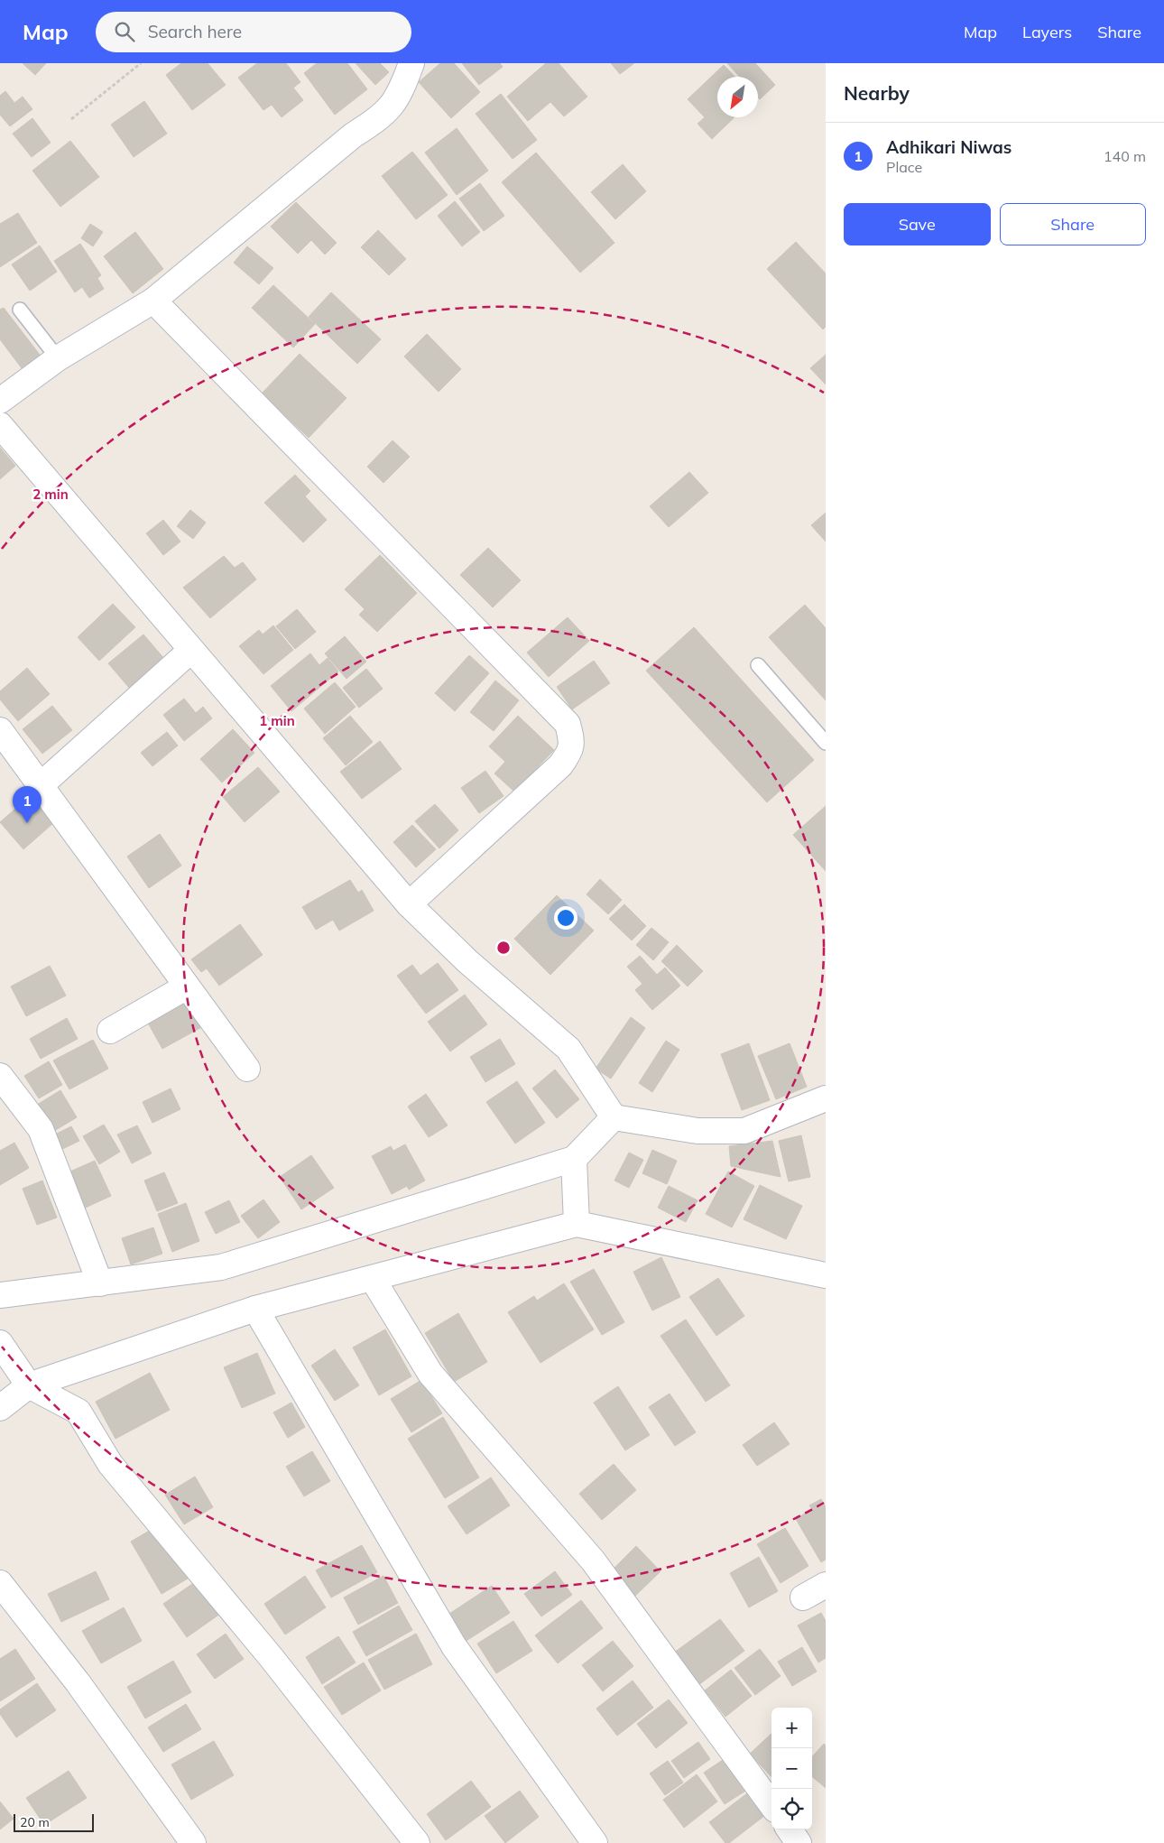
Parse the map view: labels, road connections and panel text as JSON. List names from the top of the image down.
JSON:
{
  "scale_bar": "20 m",
  "north": "bottom left",
  "page": {
    "header": "Map",
    "search": "Search here",
    "nav": ["Map", "Layers", "Share"],
    "heading": "Nearby",
    "list": [
      {
        "mark": "1",
        "name": "Adhikari Niwas",
        "note": "Place",
        "value": "140 m"
      }
    ],
    "buttons": ["Save", "Share"],
    "pins": "1",
    "map_buttons": ["+", "−"],
    "scale": "20 m"
  },
  "rings": ["2 min", "1 min"]
}
